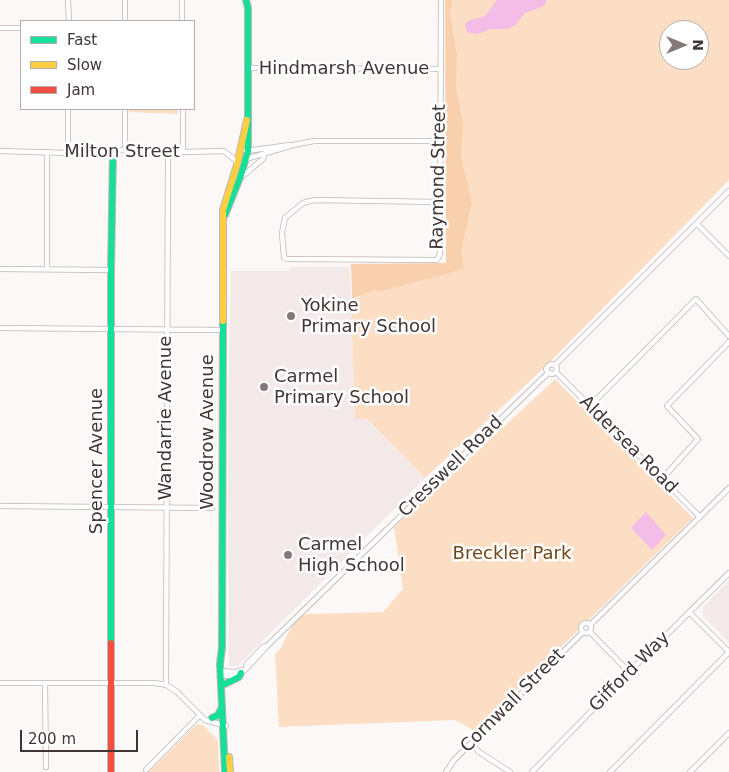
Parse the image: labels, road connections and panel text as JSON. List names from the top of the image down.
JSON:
{
  "streets": {
    "main road": ["Woodrow Avenue", "Spencer Avenue"],
    "street": [
      "Hindmarsh Avenue",
      "Milton Street",
      "Raymond Street",
      "Wandarrie Avenue",
      "Aldersea Road",
      "Cresswell Road",
      "Gifford Way",
      "Cornwall Street"
    ]
  },
  "crossings": [
    ["Hindmarsh Avenue", "Raymond Street"],
    ["Milton Street", "Wandarrie Avenue"],
    ["Milton Street", "Woodrow Avenue"],
    ["Milton Street", "Spencer Avenue"],
    ["Woodrow Avenue", "Cresswell Road"],
    ["Aldersea Road", "Cresswell Road"]
  ],
  "parks": ["Breckler Park"],
  "places": ["Yokine Primary School", "Carmel Primary School", "Carmel High School"],
  "legend": ["Fast", "Slow", "Jam"],
  "scale_bar": "200 m",
  "north": "right"
}
